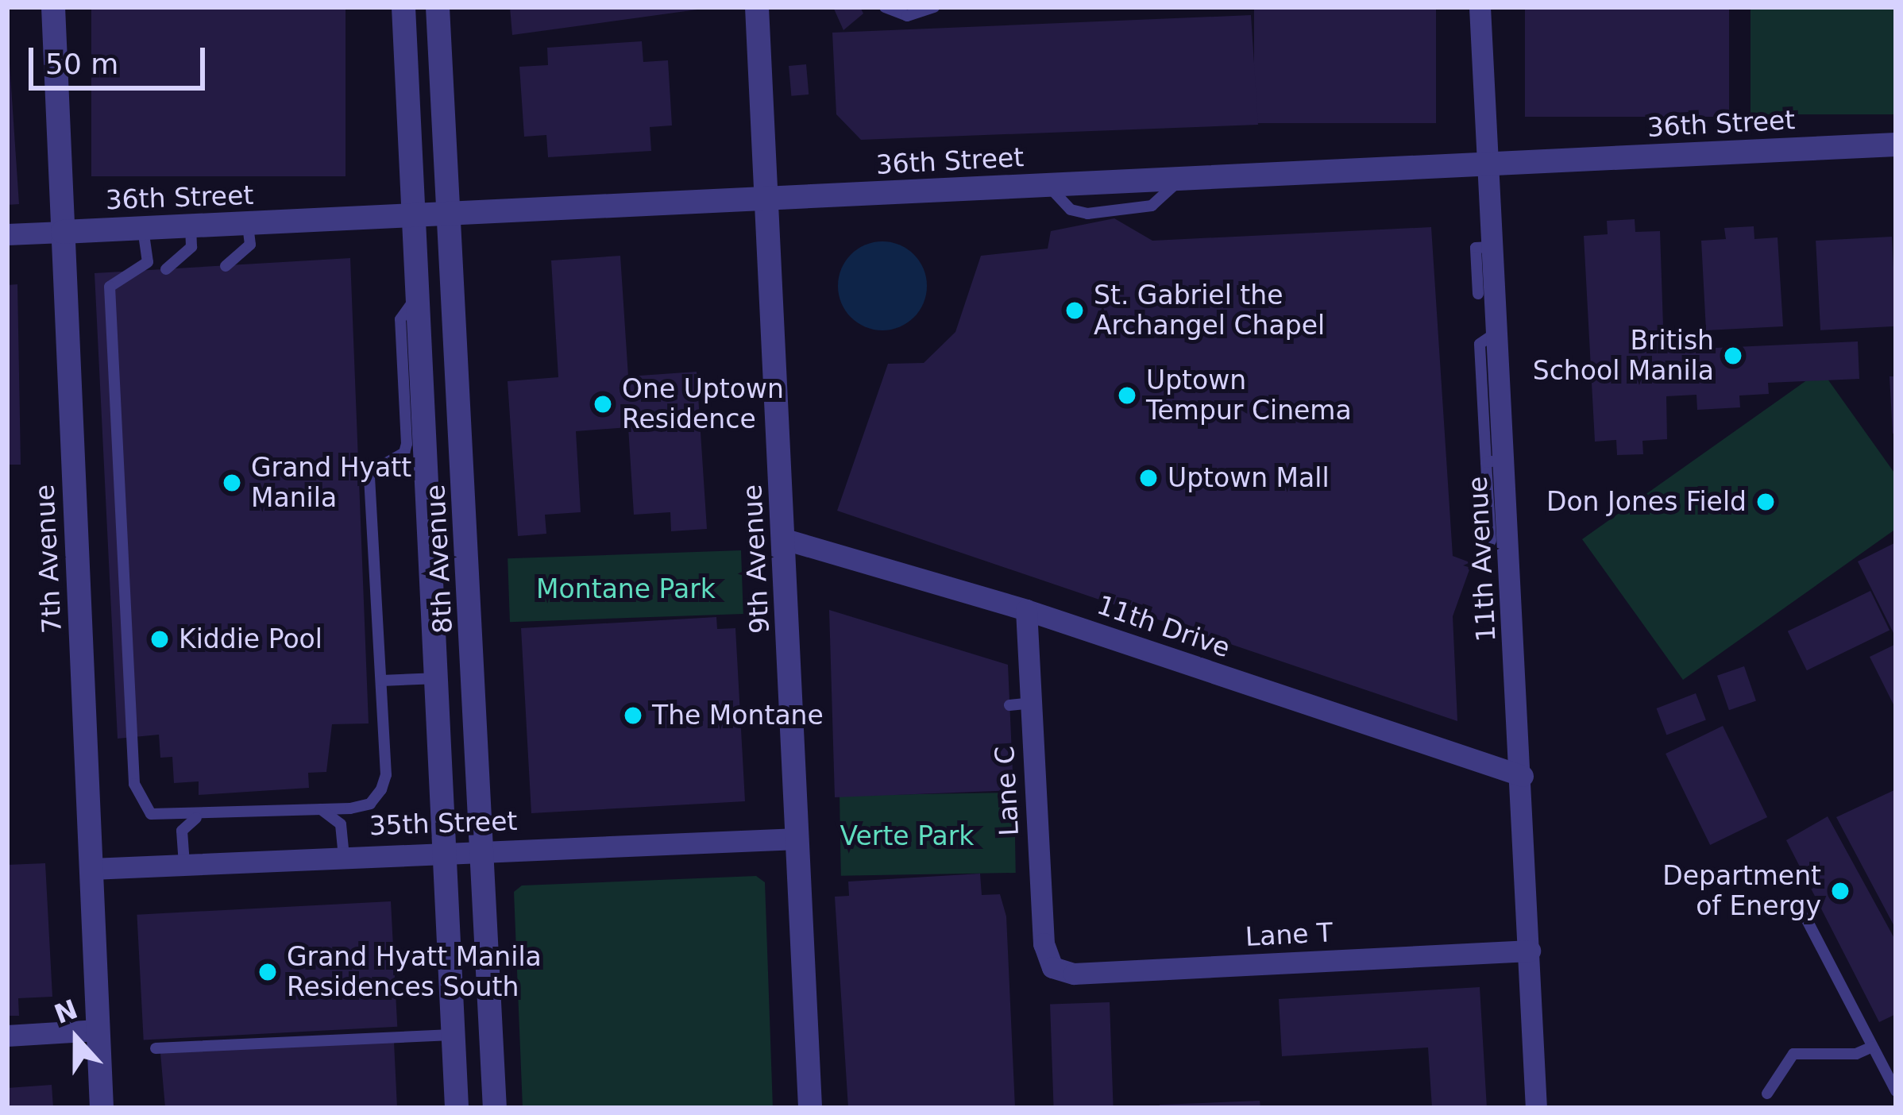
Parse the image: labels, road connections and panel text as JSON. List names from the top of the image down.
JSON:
{
  "streets": {
    "street": [
      "36th Street",
      "7th Avenue",
      "8th Avenue",
      "9th Avenue",
      "11th Avenue",
      "11th Drive",
      "Lane C",
      "35th Street",
      "Lane T"
    ]
  },
  "crossings": [
    ["36th Street", "7th Avenue"],
    ["36th Street", "8th Avenue"],
    ["36th Street", "9th Avenue"],
    ["36th Street", "11th Avenue"],
    ["7th Avenue", "35th Street"],
    ["8th Avenue", "35th Street"],
    ["9th Avenue", "11th Drive"],
    ["9th Avenue", "35th Street"],
    ["11th Avenue", "11th Drive"],
    ["11th Avenue", "Lane T"],
    ["11th Drive", "Lane C"],
    ["Lane C", "Lane T"]
  ],
  "parks": ["Montane Park", "Verte Park"],
  "places": [
    "St. Gabriel the Archangel Chapel",
    "British School Manila",
    "Uptown Tempur Cinema",
    "One Uptown Residence",
    "Uptown Mall",
    "Grand Hyatt Manila",
    "Don Jones Field",
    "Kiddie Pool",
    "The Montane",
    "Department of Energy",
    "Grand Hyatt Manila Residences South"
  ],
  "scale_bar": "50 m",
  "north": "top"
}
